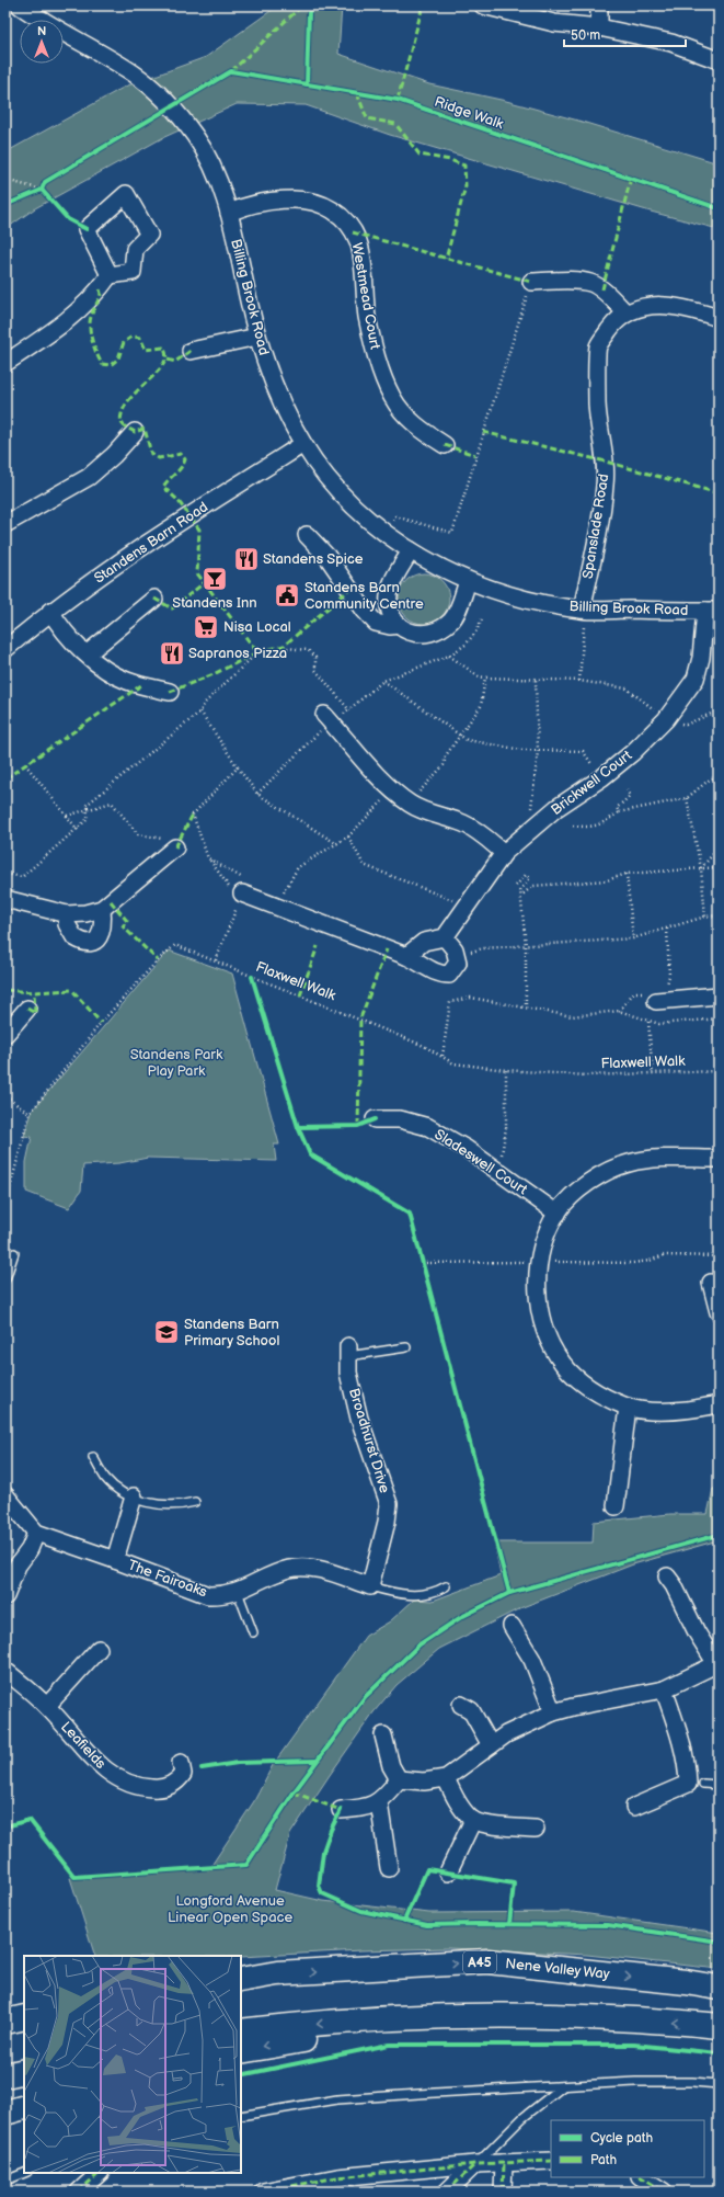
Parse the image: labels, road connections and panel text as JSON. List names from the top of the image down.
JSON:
{
  "streets": {
    "highway": ["A45", "Nene Valley Way"],
    "street": [
      "Westmead Court",
      "Billing Brook Road",
      "Spanslade Road",
      "Standens Barn Road",
      "Brickwell Court",
      "Sladeswell Court",
      "Broadhurst Drive",
      "The Fairoaks",
      "Leafields"
    ],
    "cycle path": ["Ridge Walk", "Flaxwell Walk"]
  },
  "crossings": [
    ["Westmead Court", "Billing Brook Road"],
    ["Billing Brook Road", "Spanslade Road"],
    ["Billing Brook Road", "Standens Barn Road"],
    ["Billing Brook Road", "Brickwell Court"],
    ["Broadhurst Drive", "The Fairoaks"]
  ],
  "parks": ["Standens Park Play Park", "Longford Avenue Linear Open Space"],
  "places": {
    "restaurant": ["Standens Spice", "Sapranos Pizza"],
    "bar": ["Standens Inn"],
    "public building": ["Standens Barn Community Centre"],
    "supermarket": ["Nisa Local"],
    "school or university": ["Standens Barn Primary School"]
  },
  "legend": ["Cycle path", "Path"],
  "scale_bar": "50 m",
  "north": "top"
}
